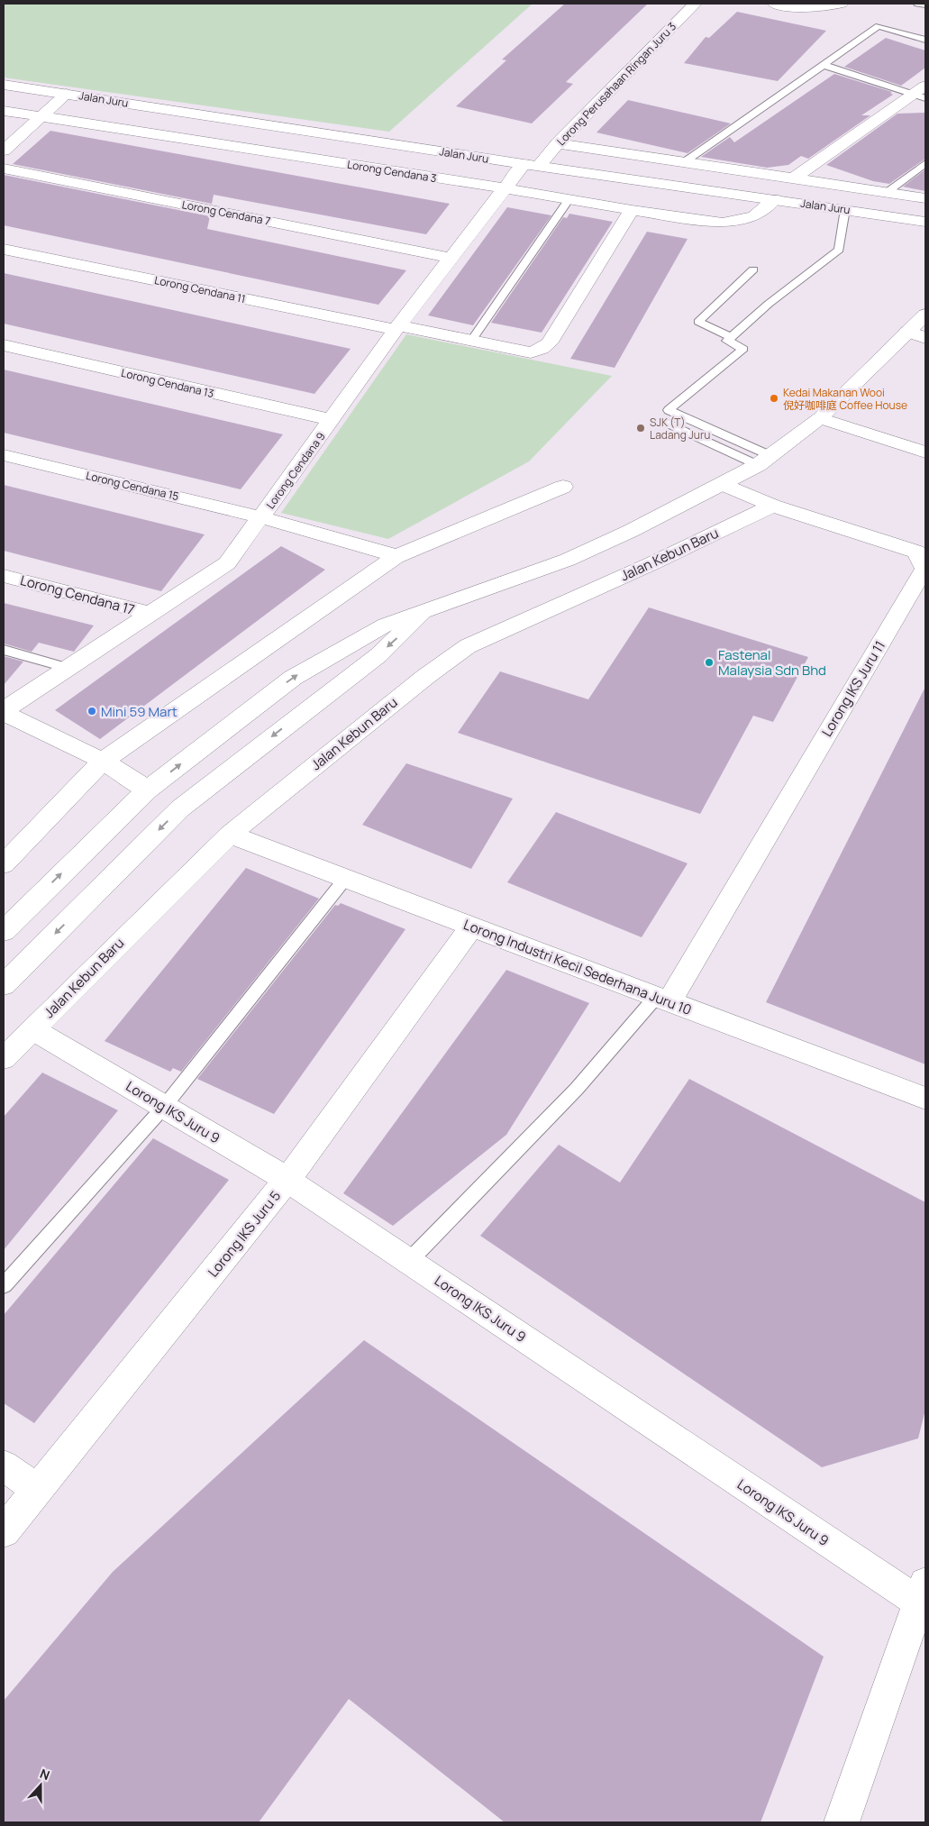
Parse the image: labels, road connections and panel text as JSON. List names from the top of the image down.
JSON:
{
  "streets": {
    "street": [
      "Lorong Perusahaan Ringan Juru 3",
      "Jalan Juru",
      "Lorong Cendana 3",
      "Lorong Cendana 7",
      "Lorong Cendana 11",
      "Lorong Cendana 13",
      "Lorong Cendana 9",
      "Lorong Cendana 15",
      "Jalan Kebun Baru",
      "Lorong Cendana 17",
      "Lorong IKS Juru 11",
      "Lorong Industri Kecil Sederhana Juru 10",
      "Lorong IKS Juru 9",
      "Lorong IKS Juru 5"
    ]
  },
  "crossings": [
    ["Lorong Perusahaan Ringan Juru 3", "Jalan Juru"],
    ["Lorong Perusahaan Ringan Juru 3", "Lorong Cendana 9"],
    ["Jalan Juru", "Lorong Cendana 3"],
    ["Jalan Juru", "Lorong Cendana 9"],
    ["Lorong Cendana 3", "Lorong Cendana 11"],
    ["Lorong Cendana 3", "Lorong Cendana 9"],
    ["Lorong Cendana 7", "Lorong Cendana 9"],
    ["Lorong Cendana 11", "Lorong Cendana 9"],
    ["Lorong Cendana 13", "Lorong Cendana 9"],
    ["Lorong Cendana 9", "Lorong Cendana 15"],
    ["Lorong Cendana 9", "Lorong Cendana 17"],
    ["Jalan Kebun Baru", "Lorong IKS Juru 11"],
    ["Jalan Kebun Baru", "Lorong Industri Kecil Sederhana Juru 10"],
    ["Jalan Kebun Baru", "Lorong IKS Juru 9"],
    ["Lorong IKS Juru 11", "Lorong Industri Kecil Sederhana Juru 10"],
    ["Lorong Industri Kecil Sederhana Juru 10", "Lorong IKS Juru 5"],
    ["Lorong IKS Juru 9", "Lorong IKS Juru 5"]
  ],
  "places": [
    "Kedai Makanan Wooi 倪好咖啡庭 Coffee House",
    "SJK (T) Ladang Juru",
    "Fastenal Malaysia Sdn Bhd",
    "Mini 59 Mart"
  ],
  "north": "top"
}
